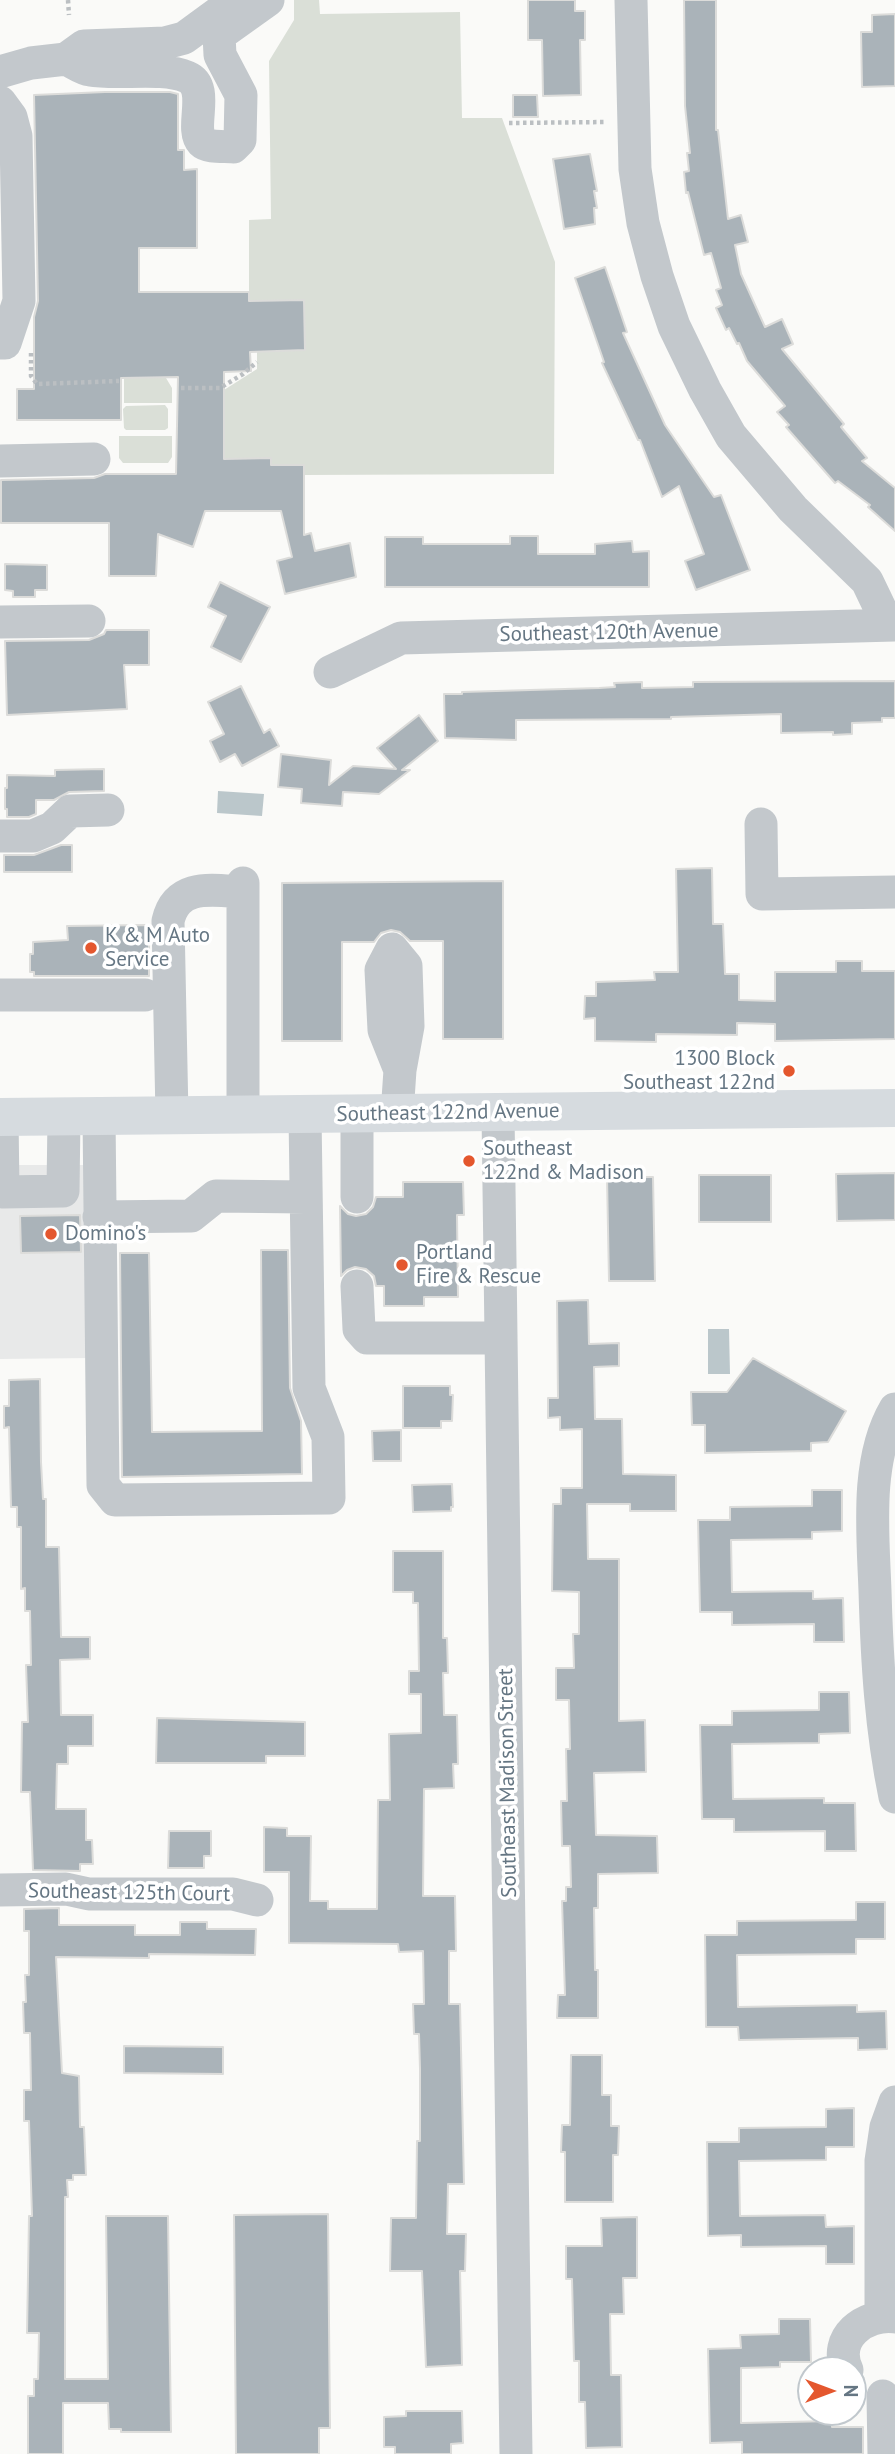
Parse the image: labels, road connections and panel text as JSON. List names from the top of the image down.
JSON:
{
  "streets": {
    "main road": ["Southeast 122nd Avenue"],
    "street": ["Southeast 120th Avenue", "Southeast Madison Street", "Southeast 125th Court"]
  },
  "crossings": [
    ["Southeast 122nd Avenue", "Southeast Madison Street"]
  ],
  "places": [
    "K & M Auto Service",
    "1300 Block Southeast 122nd",
    "Southeast 122nd & Madison",
    "Domino's",
    "Portland Fire & Rescue"
  ],
  "north": "right"
}
